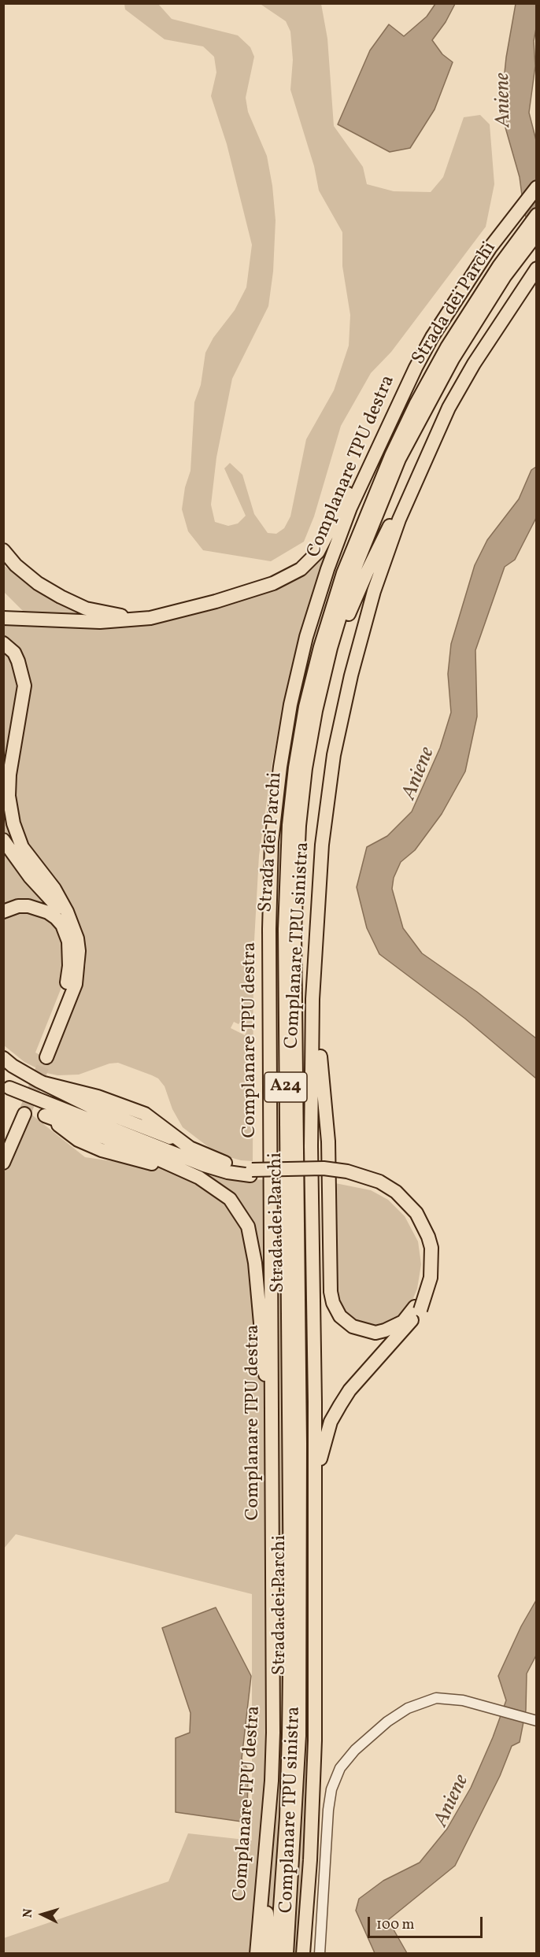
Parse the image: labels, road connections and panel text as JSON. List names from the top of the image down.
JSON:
{
  "streets": {
    "highway": [
      "Strada dei Parchi",
      "Complanare TPU destra",
      "Complanare TPU sinistra",
      "A24"
    ]
  },
  "water": ["Aniene"],
  "scale_bar": "100 m",
  "north": "left"
}
